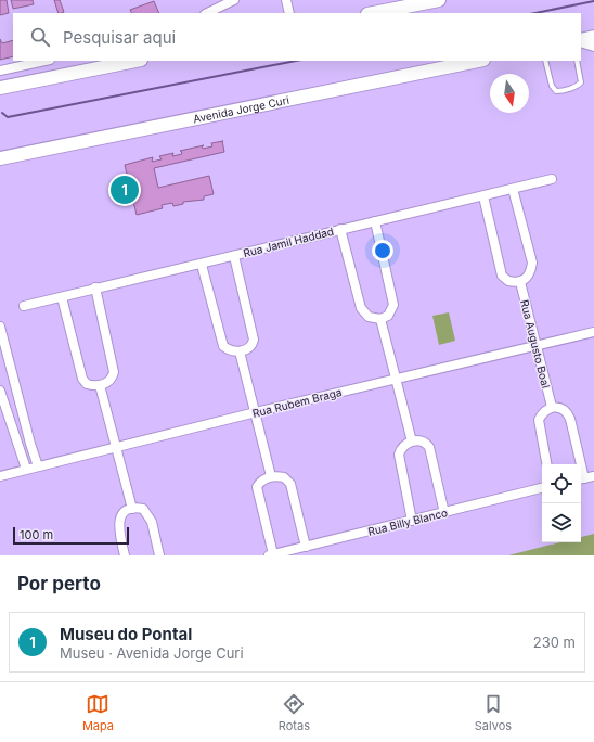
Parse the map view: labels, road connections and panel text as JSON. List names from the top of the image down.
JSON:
{
  "streets": {
    "street": [
      "Avenida Jorge Curi",
      "Rua Jamil Haddad",
      "Rua Augusto Boal",
      "Rua Rubem Braga",
      "Rua Billy Blanco"
    ]
  },
  "crossings": [
    ["Rua Augusto Boal", "Rua Rubem Braga"]
  ],
  "scale_bar": "100 m",
  "north": "bottom",
  "page": {
    "search": "Pesquisar aqui",
    "pins": "1",
    "scale": "100 m",
    "heading": "Por perto",
    "list": [
      {
        "mark": "1",
        "name": "Museu do Pontal",
        "note": "Museu · Avenida Jorge Curi",
        "value": "230 m"
      }
    ],
    "nav": ["Mapa", "Rotas", "Salvos"]
  }
}
